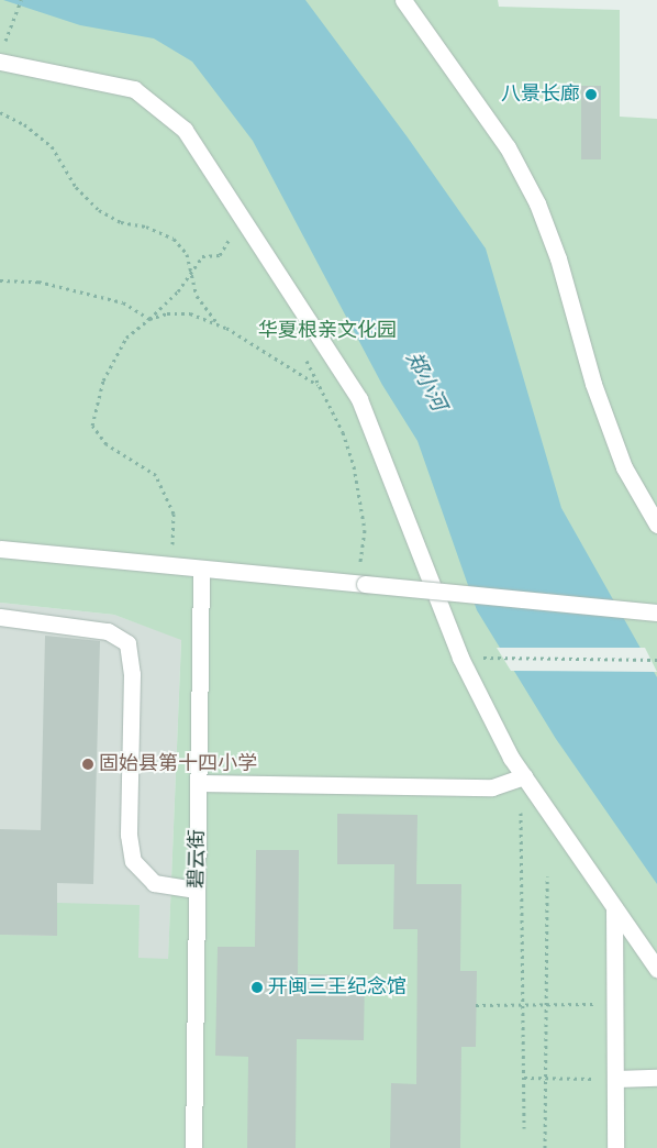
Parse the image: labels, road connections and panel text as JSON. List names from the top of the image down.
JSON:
{
  "streets": {
    "street": ["碧云街"]
  },
  "water": ["郑小河"],
  "parks": ["华夏根亲文化园"],
  "places": ["八景长廊", "固始县第十四小学", "开闽三王纪念馆"]
}
